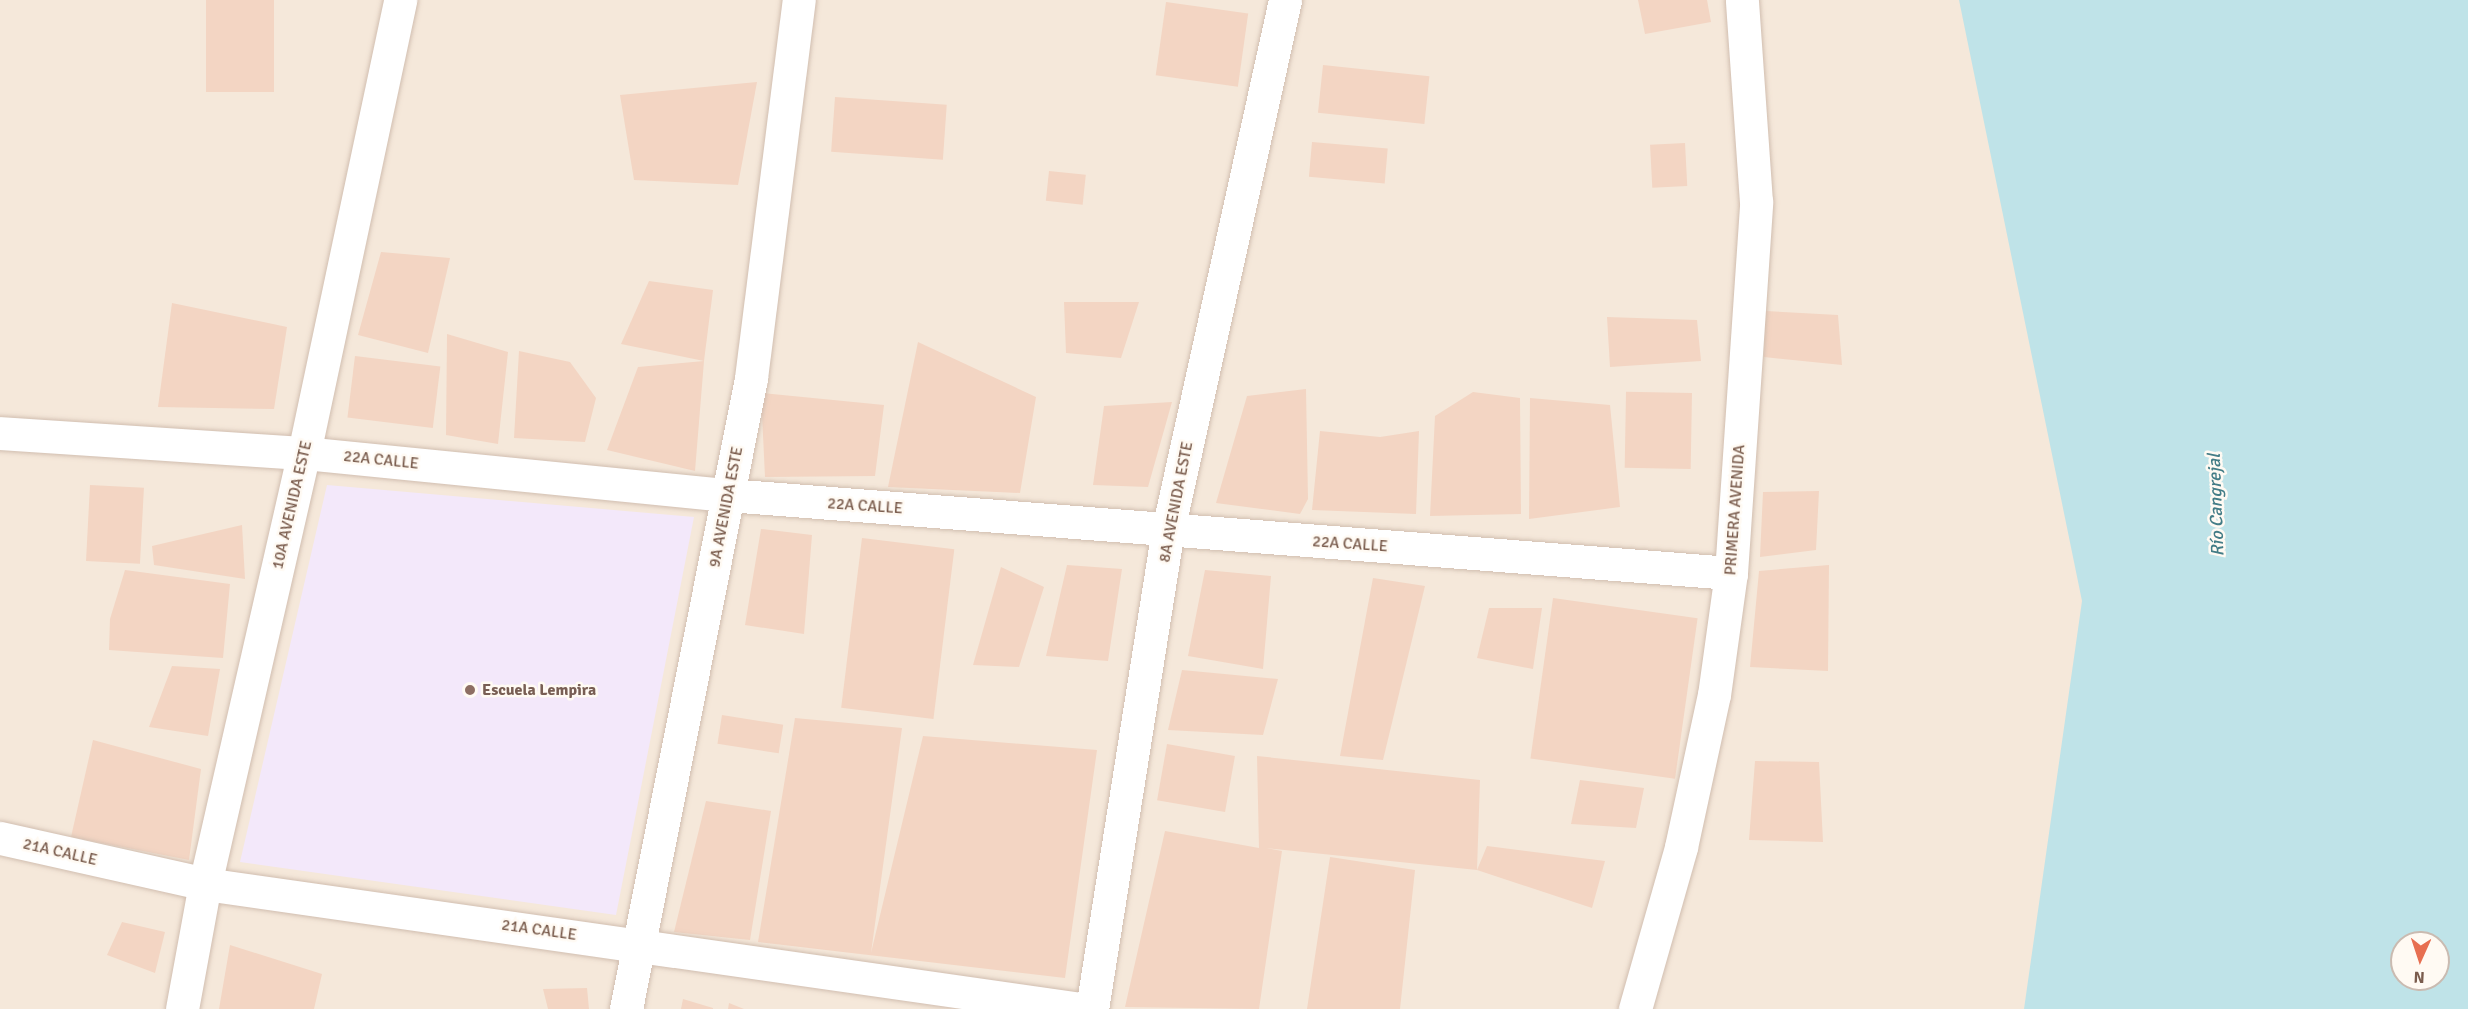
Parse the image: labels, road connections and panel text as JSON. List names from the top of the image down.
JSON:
{
  "streets": {
    "street": [
      "22A CALLE",
      "8A AVENIDA ESTE",
      "10A AVENIDA ESTE",
      "9A AVENIDA ESTE",
      "PRIMERA AVENIDA",
      "21A CALLE"
    ]
  },
  "crossings": [
    ["22A CALLE", "8A AVENIDA ESTE"],
    ["22A CALLE", "10A AVENIDA ESTE"],
    ["22A CALLE", "9A AVENIDA ESTE"],
    ["22A CALLE", "PRIMERA AVENIDA"],
    ["10A AVENIDA ESTE", "21A CALLE"],
    ["9A AVENIDA ESTE", "21A CALLE"]
  ],
  "water": ["Río Cangrejal"],
  "places": ["Escuela Lempira"],
  "north": "bottom"
}
